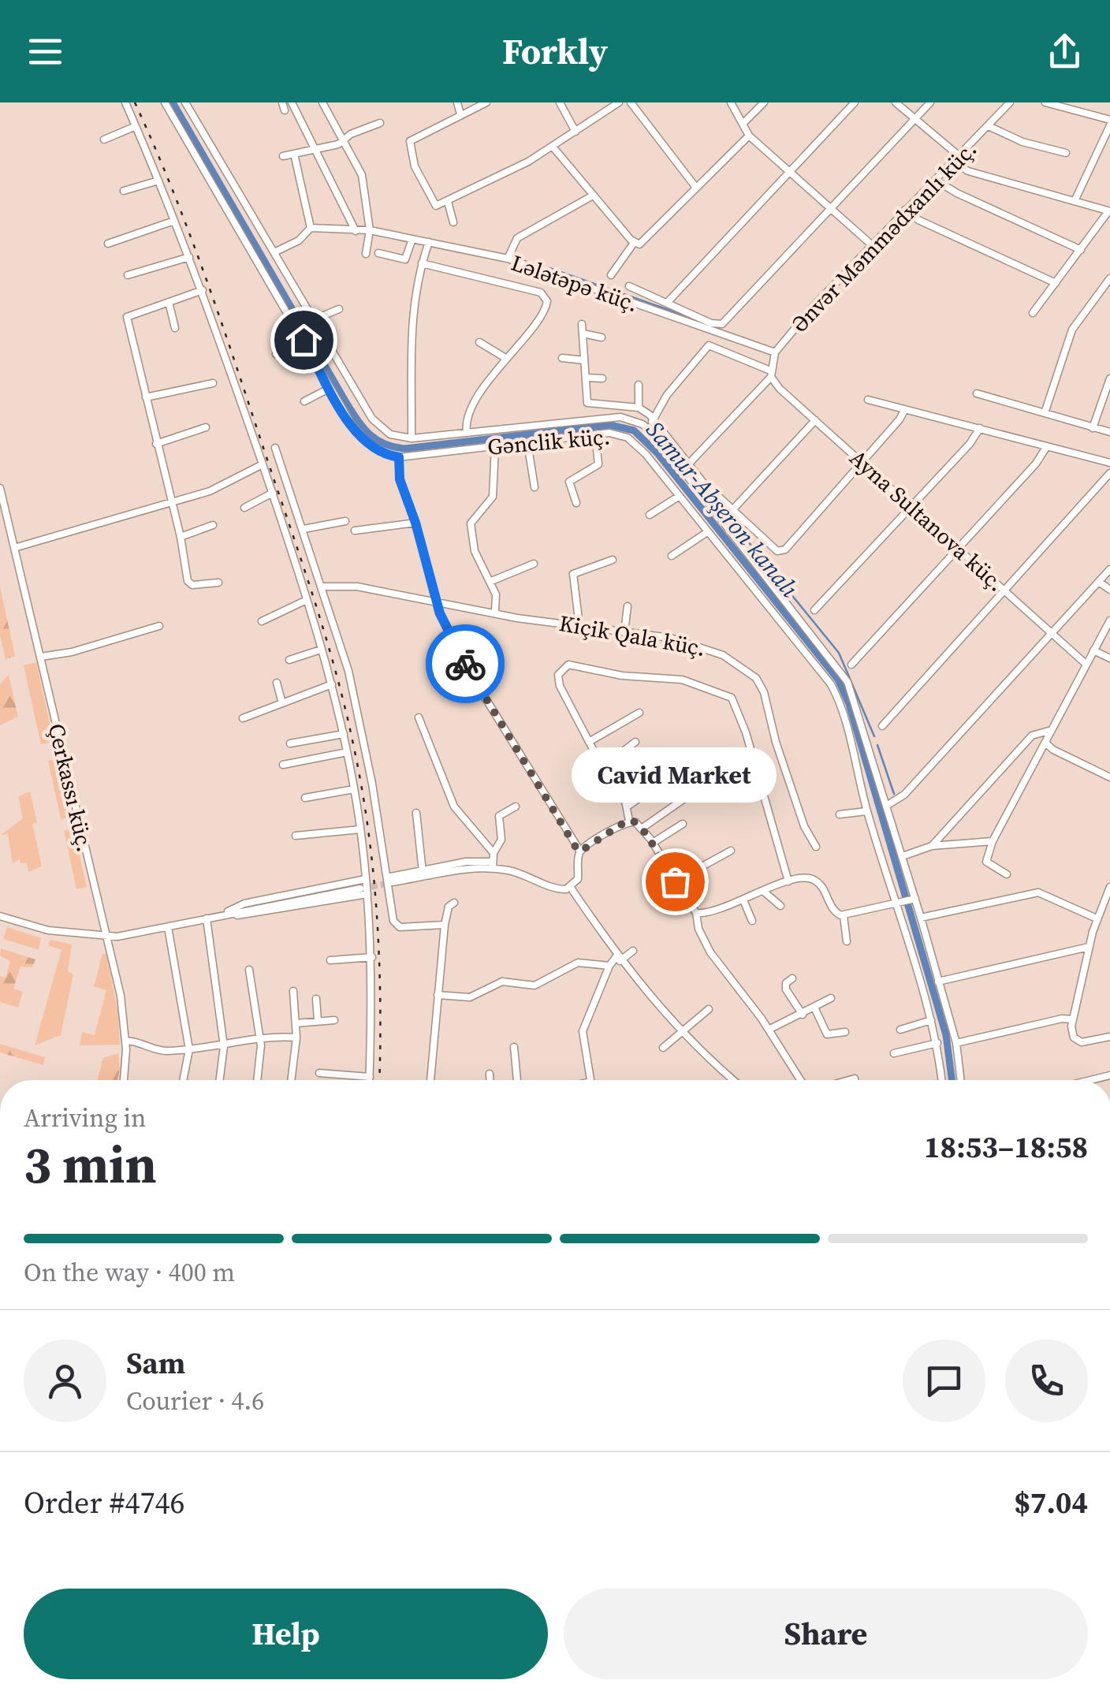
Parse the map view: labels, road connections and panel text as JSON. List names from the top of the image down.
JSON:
{
  "streets": {
    "street": [
      "Ənvər Məmmədxanlı küç.",
      "Lələtəpə küç.",
      "Gənclik küç.",
      "Ayna Sultanova küç.",
      "Kiçik Qala küç.",
      "Çerkassı küç."
    ]
  },
  "crossings": [
    ["Ənvər Məmmədxanlı küç.", "Lələtəpə küç."],
    ["Ənvər Məmmədxanlı küç.", "Ayna Sultanova küç."]
  ],
  "water": ["Samur-Abşeron kanalı"],
  "places": ["Cavid Market"],
  "page": {
    "header": "Forkly",
    "bubble": "Cavid Market",
    "heading": ["3 min", "Arriving in", "18:53–18:58"],
    "panel": [
      "Sam",
      "Courier · 4.6",
      "Order #4746",
      "$7.04"
    ],
    "bar": "On the way · 400 m",
    "buttons": ["Help", "Share"]
  }
}
